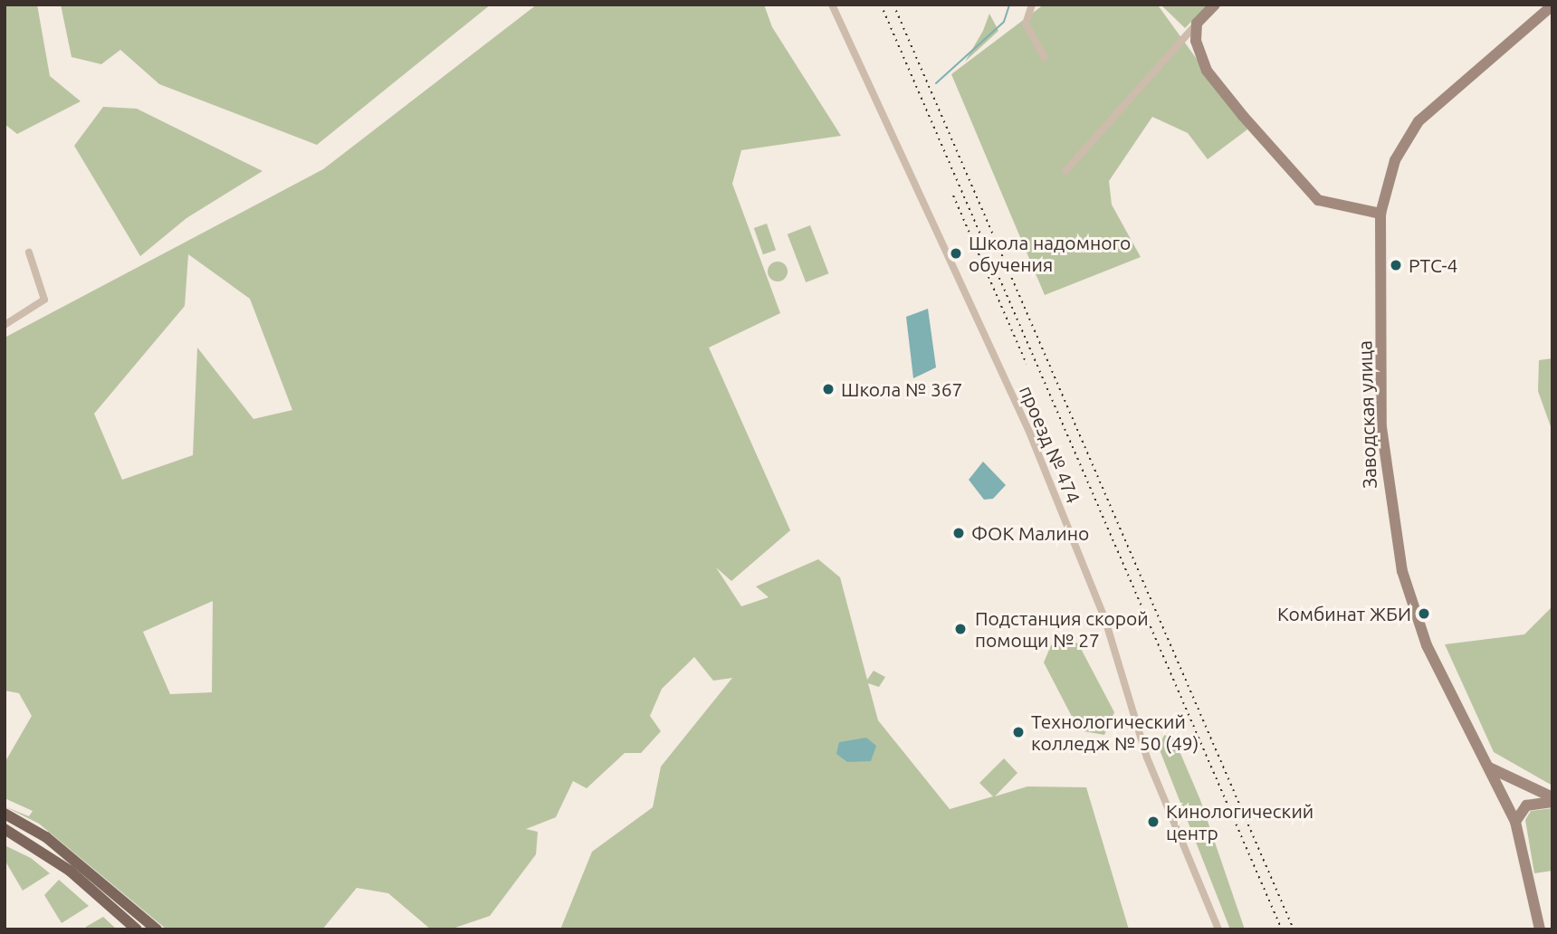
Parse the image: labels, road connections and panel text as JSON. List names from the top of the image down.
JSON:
{
  "streets": {
    "street": ["Заводская улица", "проезд № 474"]
  },
  "places": [
    "Школа надомного обучения",
    "РТС-4",
    "Школа № 367",
    "ФОК Малино",
    "Комбинат ЖБИ",
    "Подстанция скорой помощи № 27",
    "Технологический колледж № 50 (49)",
    "Кинологический центр"
  ]
}
